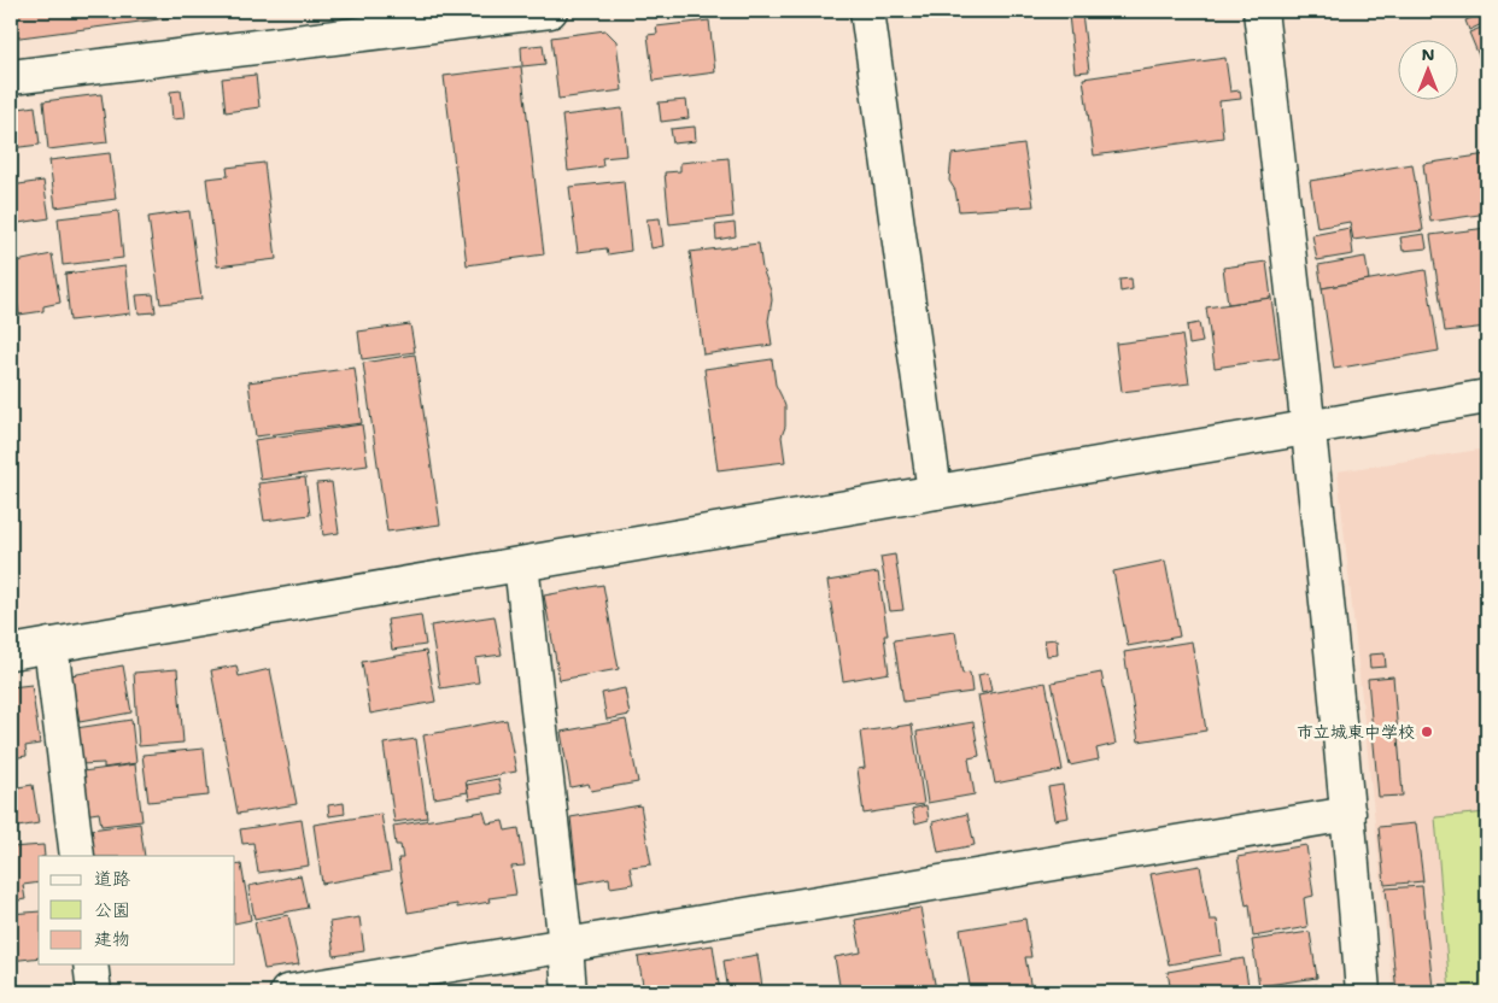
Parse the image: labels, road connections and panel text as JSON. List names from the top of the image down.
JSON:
{
  "places": ["市立城東中学校"],
  "legend": ["道路", "公園", "建物"],
  "north": "top"
}
